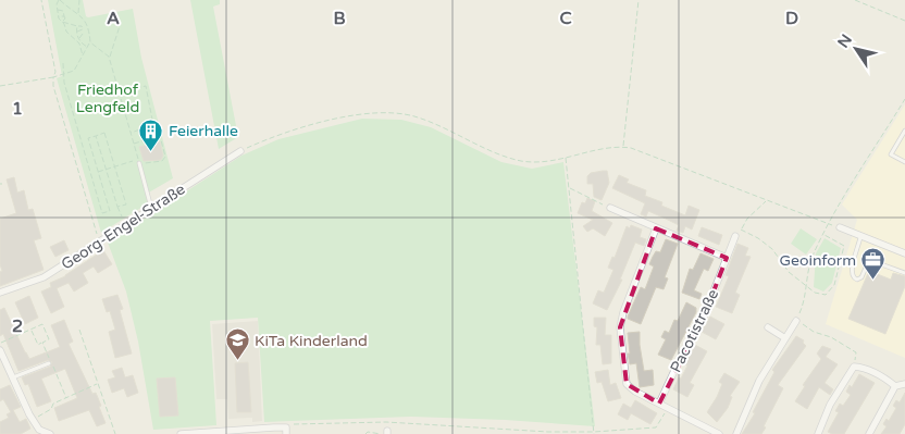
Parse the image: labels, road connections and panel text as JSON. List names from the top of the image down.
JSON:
{
  "streets": {
    "street": ["Georg-Engel-Straße", "Pacotistraße"]
  },
  "parks": ["Friedhof Lengfeld"],
  "places": {
    "building": ["Feierhalle"],
    "office": ["Geoinform"],
    "school or university": ["KiTa Kinderland"]
  },
  "north": "top left",
  "grid": {
    "columns": [
      "A",
      "B",
      "C",
      "D"
    ],
    "rows": ["1", "2"]
  }
}
